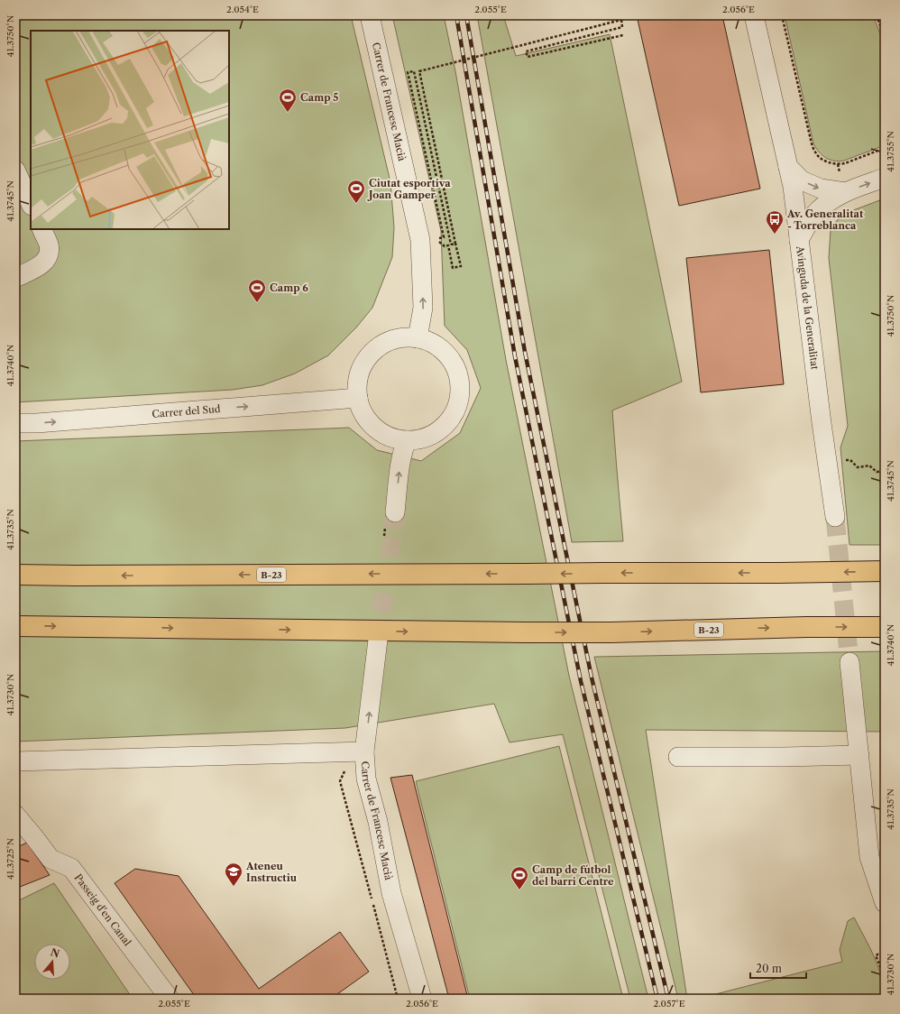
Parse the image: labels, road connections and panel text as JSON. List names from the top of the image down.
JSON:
{
  "streets": {
    "highway": ["B-23"],
    "street": [
      "Carrer de Francesc Macià",
      "Avinguda de la Generalitat",
      "Carrer del Sud",
      "Passeig d'en Canal"
    ]
  },
  "crossings": [
    ["Carrer de Francesc Macià", "Carrer del Sud"]
  ],
  "one_way": ["Carrer de Francesc Macià", "Carrer del Sud"],
  "places": {
    "sports": [
      "Camp 5",
      "Ciutat esportiva Joan Gamper",
      "Camp 6",
      "Camp de fútbol del barri Centre"
    ],
    "bus stop": ["Av. Generalitat - Torreblanca"],
    "school or university": ["Ateneu Instructiu"]
  },
  "scale_bar": "20 m",
  "north": "top",
  "coordinates": [
    "2.054°E",
    "2.055°E",
    "2.056°E",
    "41.3750°N",
    "41.3755°N",
    "41.3745°N",
    "41.3740°N",
    "41.3735°N",
    "41.3730°N",
    "41.3725°N",
    "2.057°E"
  ]
}
